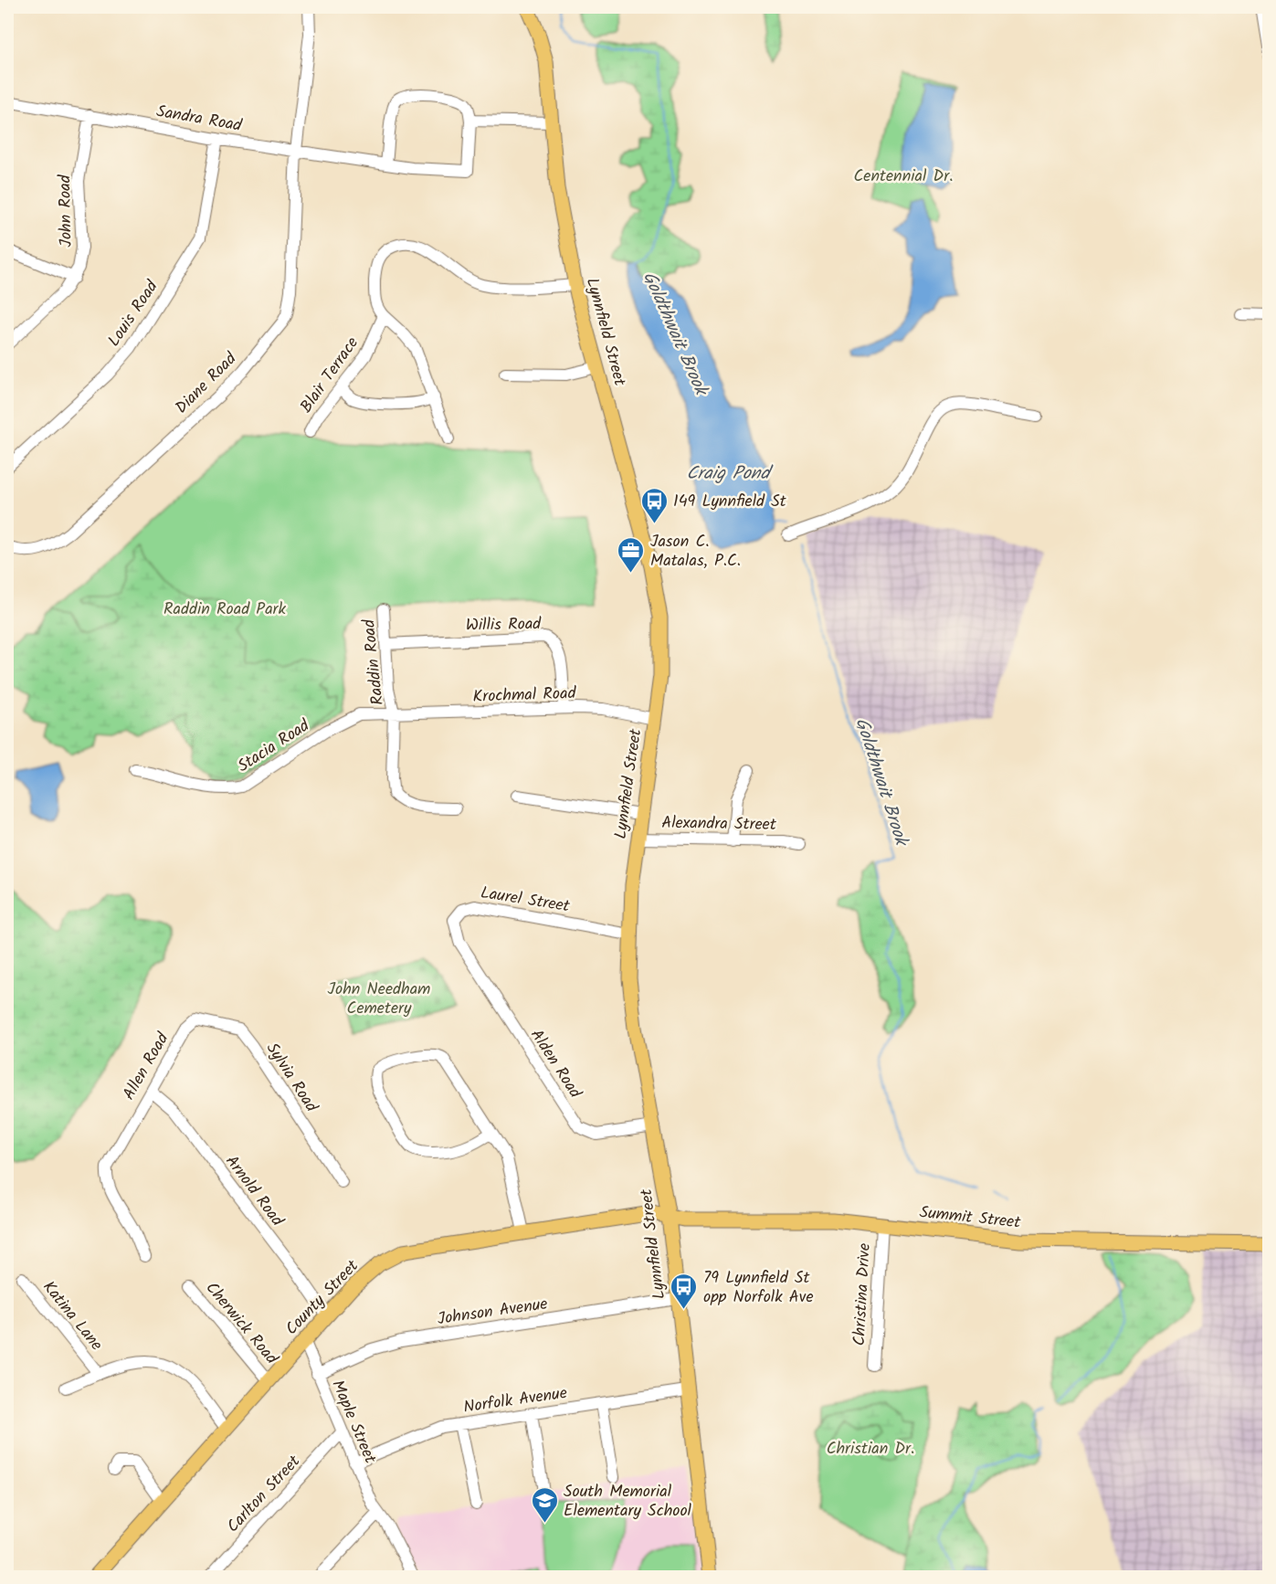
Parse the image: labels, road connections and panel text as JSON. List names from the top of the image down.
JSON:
{
  "streets": {
    "main road": ["Lynnfield Street", "Summit Street", "County Street"],
    "street": [
      "Sandra Road",
      "John Road",
      "Louis Road",
      "Blair Terrace",
      "Diane Road",
      "Willis Road",
      "Raddin Road",
      "Krochmal Road",
      "Stacia Road",
      "Alexandra Street",
      "Laurel Street",
      "Alden Road",
      "Allen Road",
      "Sylvia Road",
      "Arnold Road",
      "Christina Drive",
      "Johnson Avenue",
      "Katina Lane",
      "Cherwick Road",
      "Norfolk Avenue",
      "Maple Street",
      "Carlton Street"
    ]
  },
  "crossings": [
    ["Sandra Road", "John Road"],
    ["Sandra Road", "Louis Road"],
    ["Sandra Road", "Diane Road"],
    ["Lynnfield Street", "Krochmal Road"],
    ["Lynnfield Street", "Alexandra Street"],
    ["Lynnfield Street", "Laurel Street"],
    ["Lynnfield Street", "Alden Road"],
    ["Lynnfield Street", "Summit Street"],
    ["Lynnfield Street", "County Street"],
    ["Lynnfield Street", "Johnson Avenue"],
    ["Lynnfield Street", "Norfolk Avenue"],
    ["Willis Road", "Raddin Road"],
    ["Willis Road", "Krochmal Road"],
    ["Raddin Road", "Krochmal Road"],
    ["Raddin Road", "Stacia Road"],
    ["Krochmal Road", "Stacia Road"],
    ["Laurel Street", "Alden Road"],
    ["Allen Road", "Sylvia Road"],
    ["Allen Road", "Arnold Road"],
    ["Arnold Road", "County Street"],
    ["Summit Street", "Christina Drive"],
    ["Summit Street", "County Street"],
    ["County Street", "Cherwick Road"],
    ["County Street", "Maple Street"],
    ["Johnson Avenue", "Maple Street"],
    ["Norfolk Avenue", "Maple Street"],
    ["Maple Street", "Carlton Street"]
  ],
  "water": ["Goldthwait Brook", "Craig Pond"],
  "parks": [
    "Centennial Dr.",
    "Raddin Road Park",
    "John Needham Cemetery",
    "Christian Dr."
  ],
  "places": {
    "bus stop": ["149 Lynnfield St", "79 Lynnfield St opp Norfolk Ave"],
    "office": ["Jason C. Matalas, P.C."],
    "school or university": ["South Memorial Elementary School"]
  }
}
